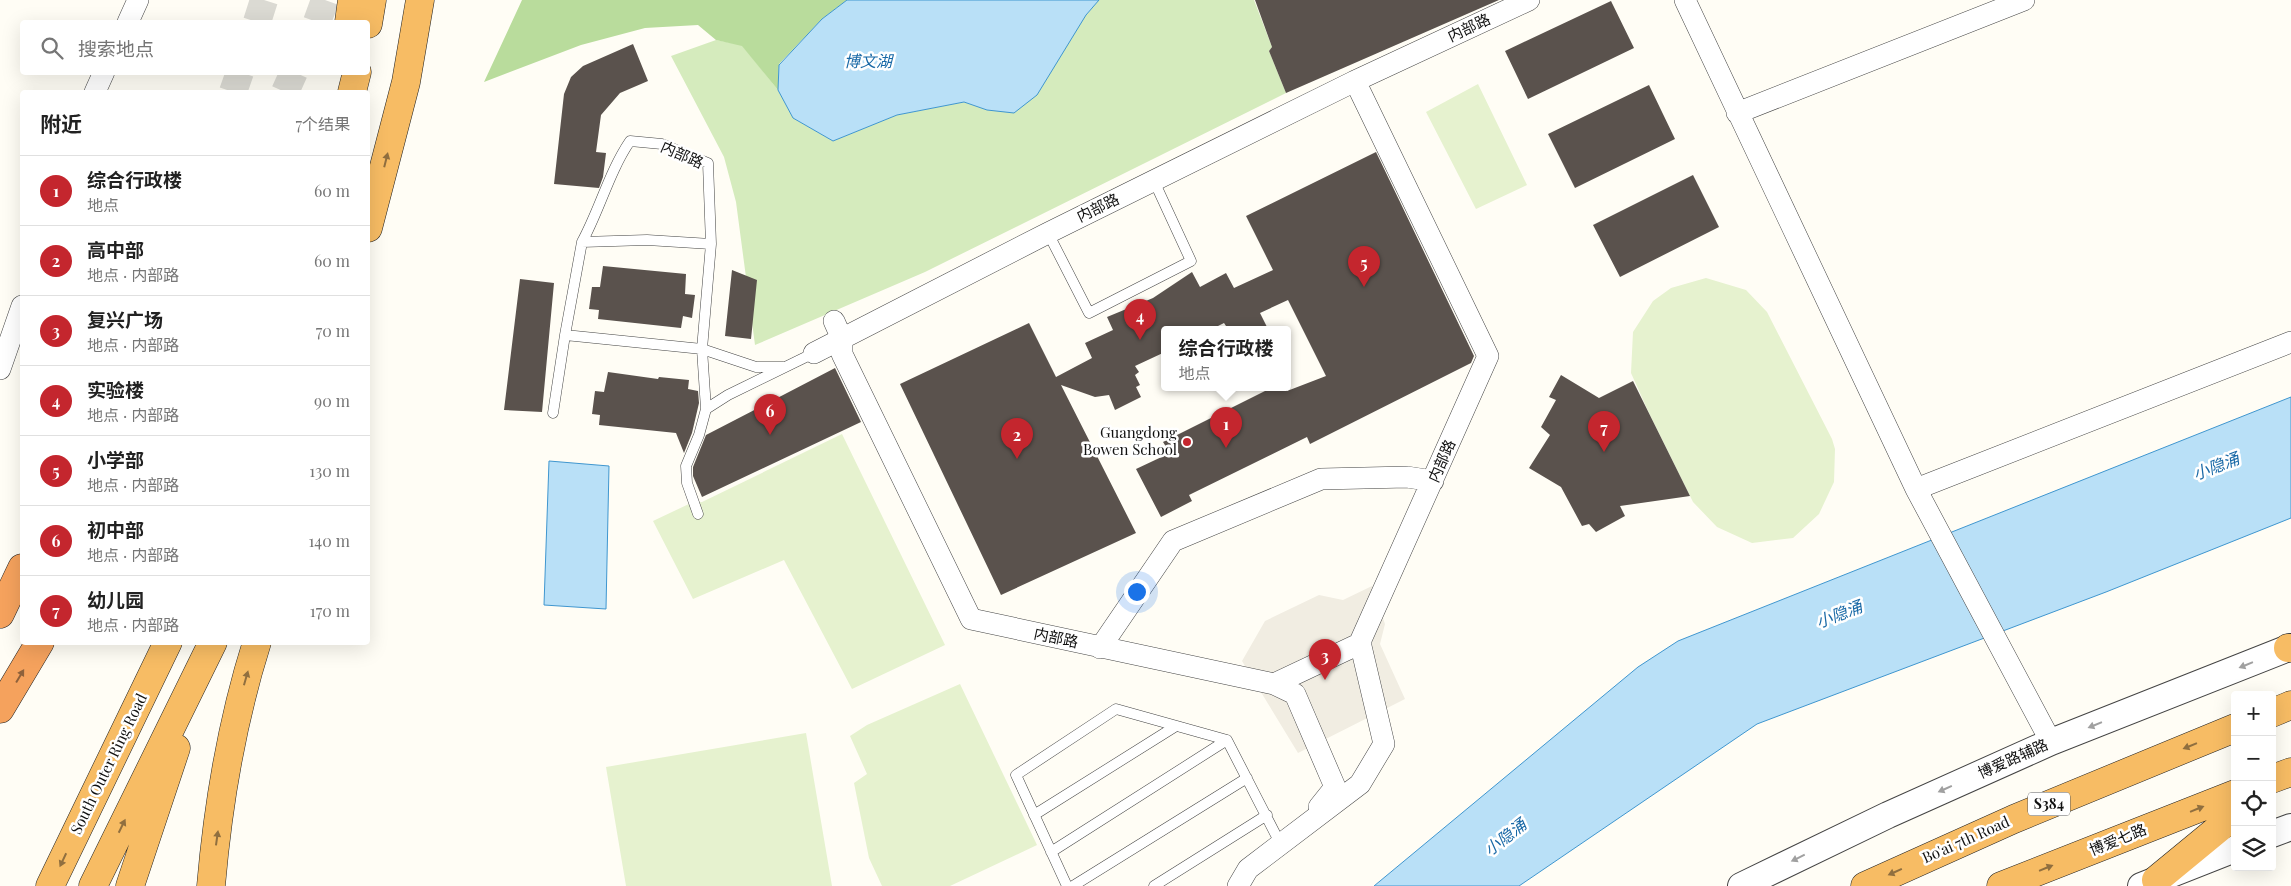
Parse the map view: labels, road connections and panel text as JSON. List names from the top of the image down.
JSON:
{
  "streets": {
    "highway": [
      "South Outer Ring Road",
      "S384",
      "Bo'ai 7th Road",
      "博爱七路"
    ],
    "street": ["内部路", "博爱路辅路"]
  },
  "one_way": ["博爱路辅路", "Bo'ai 7th Road"],
  "water": ["博文湖", "小隐涌"],
  "places": ["Guangdong Bowen School"],
  "page": {
    "search": "搜索地点",
    "heading": ["附近", "7个结果"],
    "list": [
      {
        "mark": "1",
        "name": "综合行政楼",
        "note": "地点",
        "value": "60 m"
      },
      {
        "mark": "2",
        "name": "高中部",
        "note": "地点 · 内部路",
        "value": "60 m"
      },
      {
        "mark": "3",
        "name": "复兴广场",
        "note": "地点 · 内部路",
        "value": "70 m"
      },
      {
        "mark": "4",
        "name": "实验楼",
        "note": "地点 · 内部路",
        "value": "90 m"
      },
      {
        "mark": "5",
        "name": "小学部",
        "note": "地点 · 内部路",
        "value": "130 m"
      },
      {
        "mark": "6",
        "name": "初中部",
        "note": "地点 · 内部路",
        "value": "140 m"
      },
      {
        "mark": "7",
        "name": "幼儿园",
        "note": "地点 · 内部路",
        "value": "170 m"
      }
    ],
    "pins": [
      "5",
      "4",
      "6",
      "1",
      "7",
      "2",
      "3"
    ],
    "popup": ["综合行政楼", "地点"],
    "map_buttons": ["+", "−"]
  }
}
